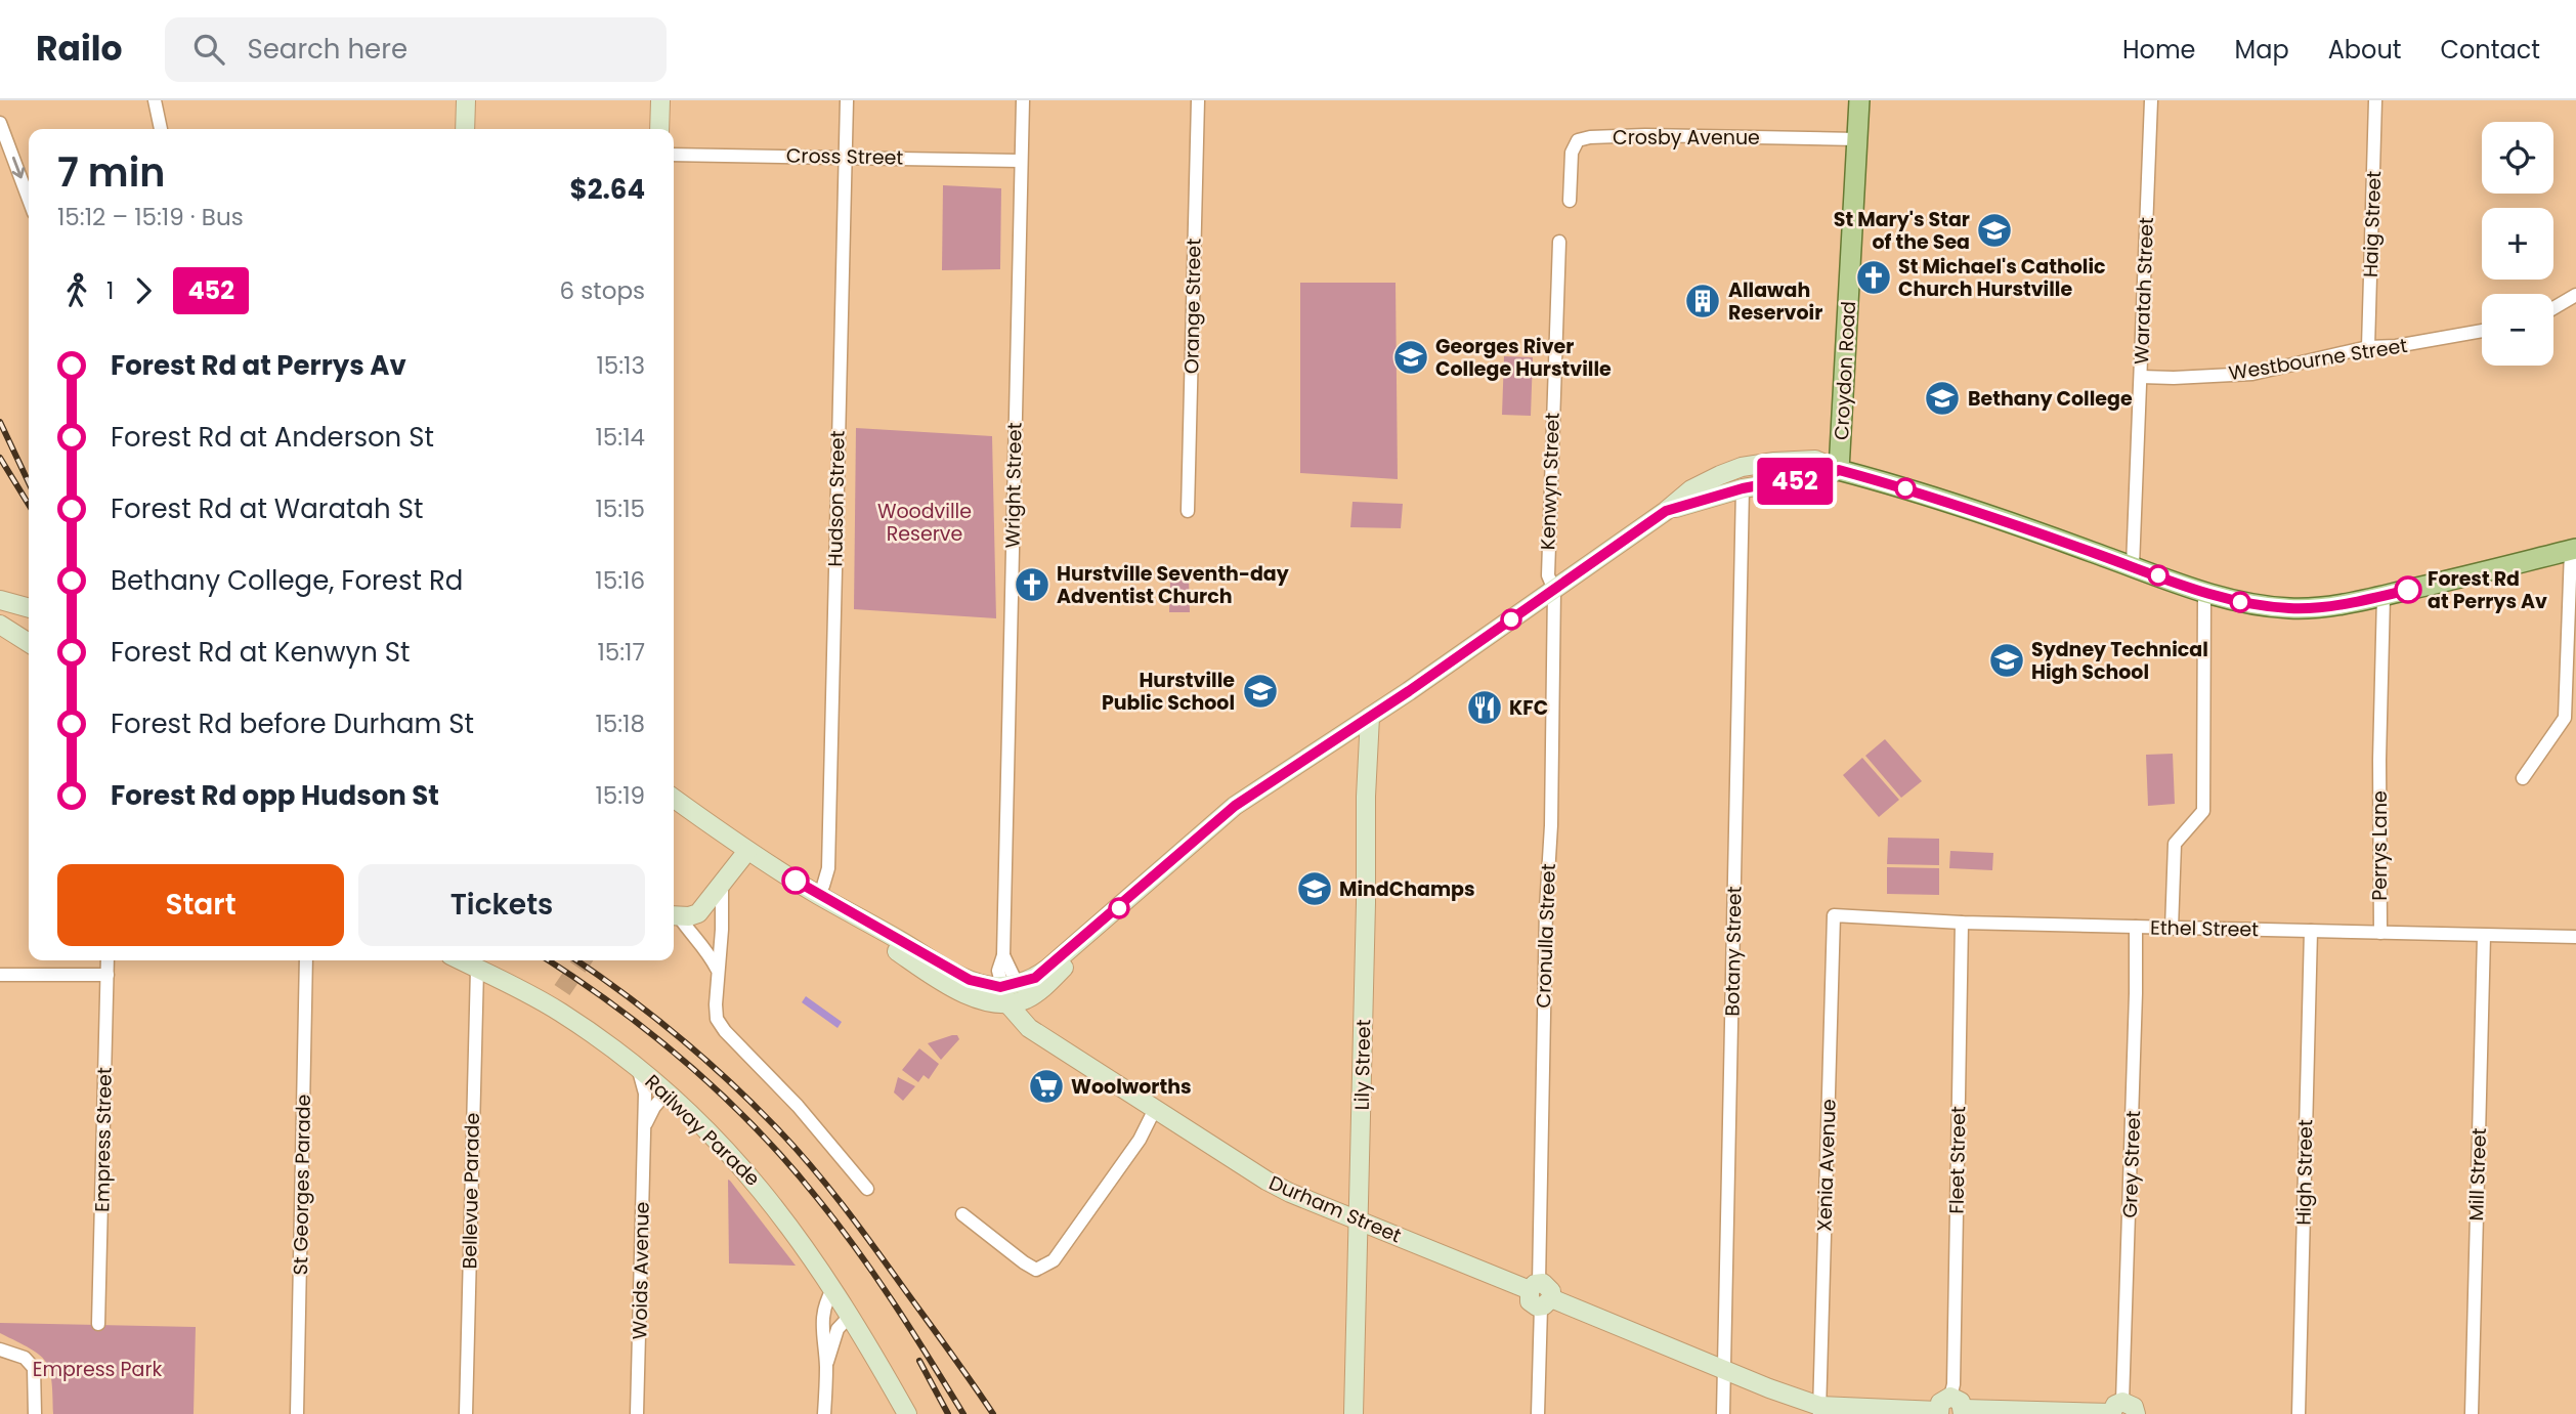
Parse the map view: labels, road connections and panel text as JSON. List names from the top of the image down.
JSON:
{
  "streets": {
    "main road": ["Croydon Road"],
    "street": [
      "Crosby Avenue",
      "Cross Street",
      "Haig Street",
      "Waratah Street",
      "Orange Street",
      "Westbourne Street",
      "Kenwyn Street",
      "Wright Street",
      "Hudson Street",
      "Perrys Lane",
      "Ethel Street",
      "Cronulla Street",
      "Botany Street",
      "Lily Street",
      "Railway Parade",
      "Empress Street",
      "Fleet Street",
      "Grey Street",
      "Xenia Avenue",
      "High Street",
      "Mill Street",
      "St Georges Parade",
      "Bellevue Parade",
      "Durham Street",
      "Woids Avenue"
    ]
  },
  "crossings": [
    ["Crosby Avenue", "Croydon Road"],
    ["Cross Street", "Wright Street"],
    ["Cross Street", "Hudson Street"],
    ["Haig Street", "Westbourne Street"],
    ["Waratah Street", "Westbourne Street"],
    ["Kenwyn Street", "Cronulla Street"],
    ["Wright Street", "Durham Street"],
    ["Perrys Lane", "Ethel Street"],
    ["Ethel Street", "Fleet Street"],
    ["Ethel Street", "Grey Street"],
    ["Ethel Street", "Xenia Avenue"],
    ["Ethel Street", "High Street"],
    ["Ethel Street", "Mill Street"],
    ["Cronulla Street", "Durham Street"],
    ["Lily Street", "Durham Street"],
    ["Railway Parade", "Bellevue Parade"],
    ["Railway Parade", "Woids Avenue"]
  ],
  "parks": ["Woodville Reserve", "Empress Park"],
  "places": {
    "school or university": [
      "St Mary's Star of the Sea",
      "Georges River College Hurstville",
      "Bethany College",
      "Sydney Technical High School",
      "Hurstville Public School",
      "MindChamps"
    ],
    "church": ["St Michael's Catholic Church Hurstville", "Hurstville Seventh-day Adventist Church"],
    "building": ["Allawah Reservoir"],
    "other": ["Forest Rd at Perrys Av"],
    "restaurant": ["KFC"],
    "supermarket": ["Woolworths"]
  },
  "lines": ["bus line 452"],
  "page": {
    "header": "Railo",
    "search": "Search here",
    "nav": [
      "Home",
      "Map",
      "About",
      "Contact"
    ],
    "on_map": "452",
    "map_buttons": ["+", "−"],
    "heading": ["7 min", "15:12 – 15:19 · Bus", "$2.64"],
    "legs": ["1", "452", "6 stops"],
    "list": [
      {
        "name": "Forest Rd at Perrys Av",
        "value": "15:13"
      },
      {
        "name": "Forest Rd at Anderson St",
        "value": "15:14"
      },
      {
        "name": "Forest Rd at Waratah St",
        "value": "15:15"
      },
      {
        "name": "Bethany College, Forest Rd",
        "value": "15:16"
      },
      {
        "name": "Forest Rd at Kenwyn St",
        "value": "15:17"
      },
      {
        "name": "Forest Rd before Durham St",
        "value": "15:18"
      },
      {
        "name": "Forest Rd opp Hudson St",
        "value": "15:19"
      }
    ],
    "buttons": ["Start", "Tickets"]
  }
}
